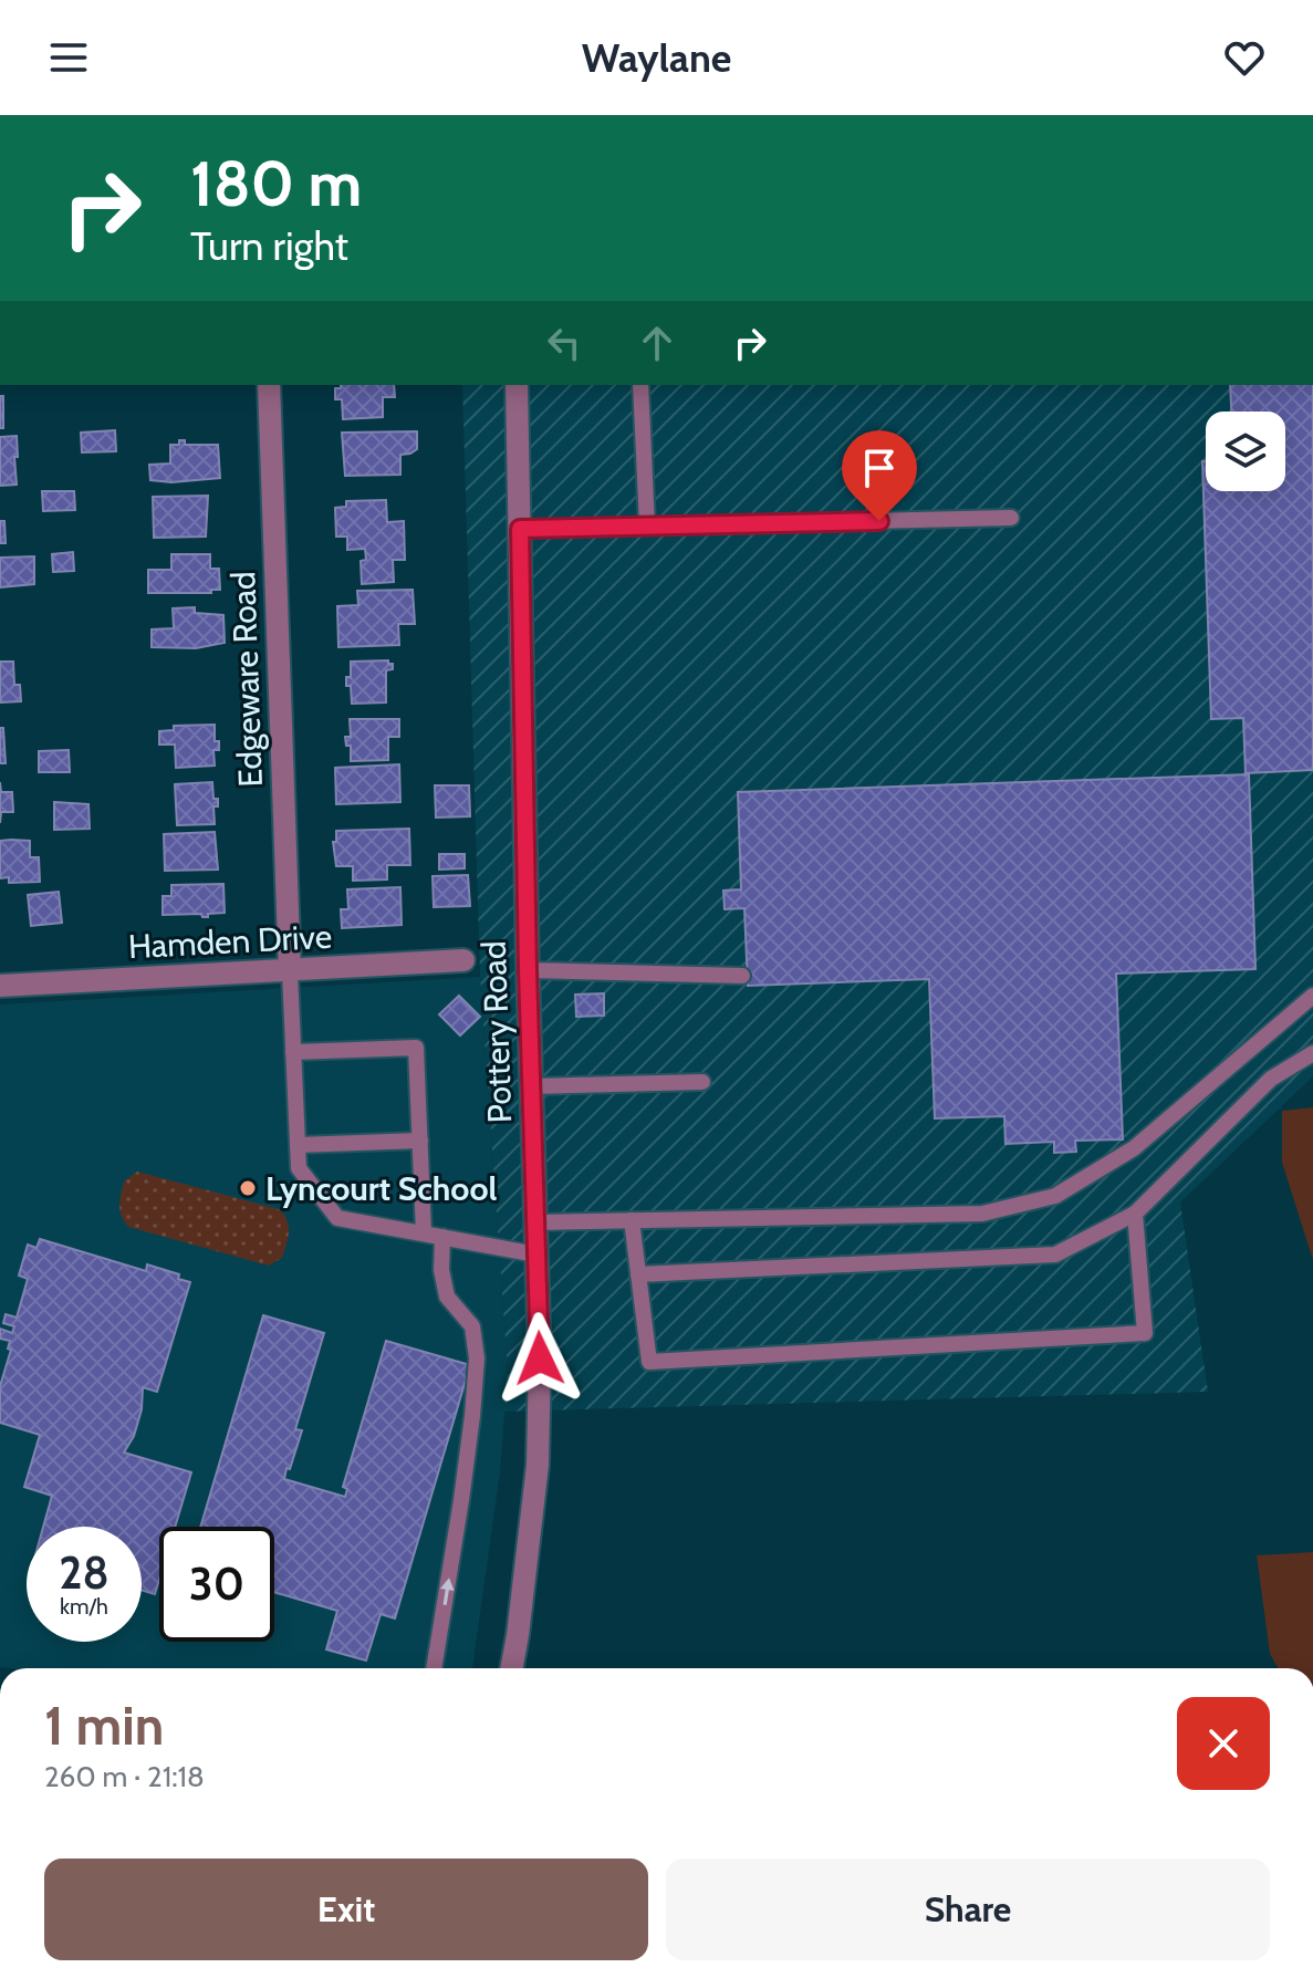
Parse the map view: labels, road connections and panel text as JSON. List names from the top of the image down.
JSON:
{
  "streets": {
    "street": ["Edgeware Road", "Hamden Drive", "Pottery Road"]
  },
  "crossings": [
    ["Edgeware Road", "Hamden Drive"]
  ],
  "places": ["Lyncourt School"],
  "page": {
    "header": "Waylane",
    "turn": ["180 m", "Turn right"],
    "speed": "28 km/h",
    "limit": "30",
    "heading": ["1 min", "260 m · 21:18"],
    "buttons": ["Exit", "Share"]
  }
}
